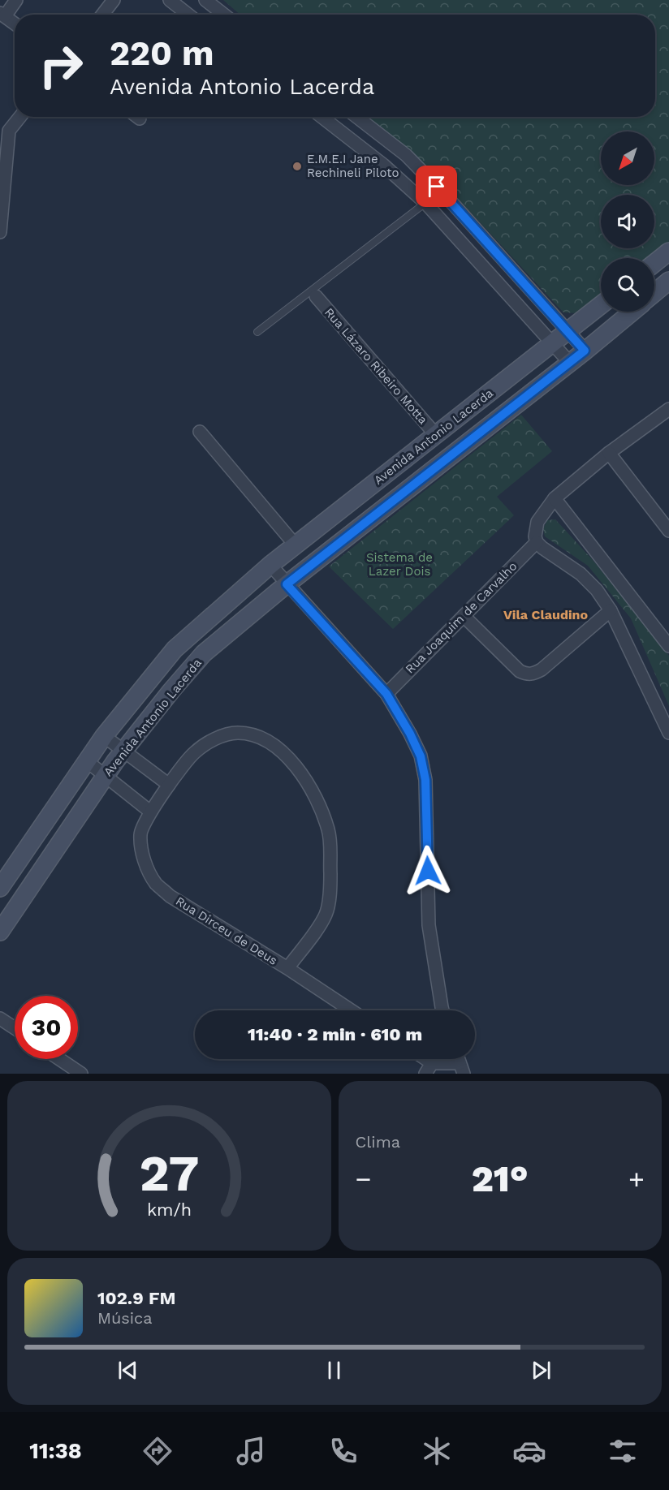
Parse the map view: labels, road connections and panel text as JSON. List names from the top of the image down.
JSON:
{
  "streets": {
    "main road": ["Avenida Antonio Lacerda"],
    "street": ["Rua Lázaro Ribeiro Motta", "Rua Joaquim de Carvalho", "Rua Dirceu de Deus"]
  },
  "crossings": [
    ["Rua Lázaro Ribeiro Motta", "Avenida Antonio Lacerda"]
  ],
  "districts": ["Vila Claudino"],
  "parks": ["Sistema de Lazer Dois"],
  "places": ["E.M.E.I Jane Rechineli Piloto"],
  "north": "bottom left",
  "page": {
    "turn": ["220 m", "Avenida Antonio Lacerda"],
    "limit": "30",
    "trip": "11:40 · 2 min · 610 m",
    "tile": "Clima",
    "heat": ["−", "21°", "+"],
    "song": ["102.9 FM", "Música"],
    "tabs": "11:38",
    "gauge": ["27", "km/h"]
  }
}
